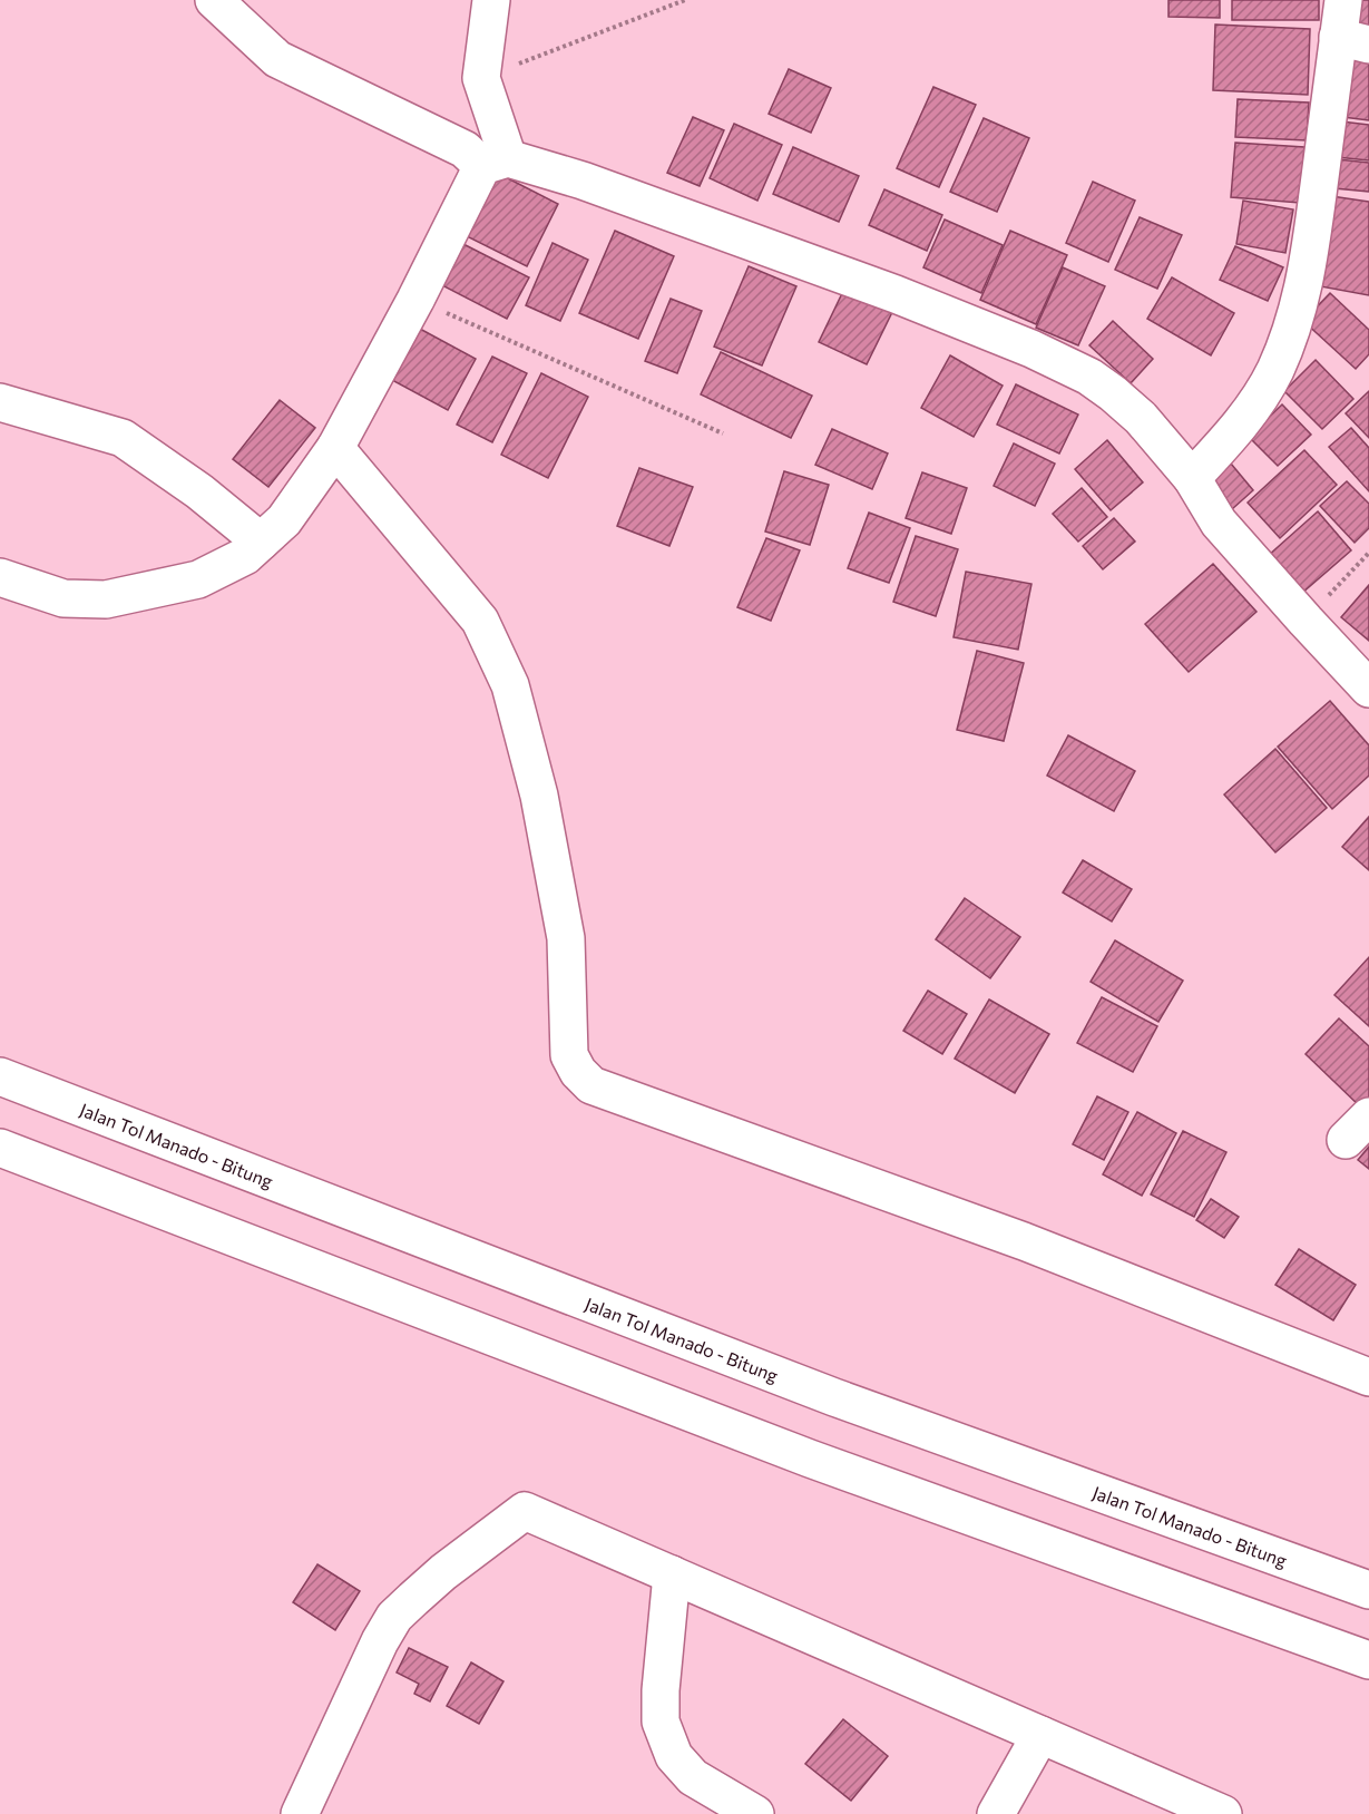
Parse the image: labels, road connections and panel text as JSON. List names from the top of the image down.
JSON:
{
  "streets": {
    "main road": ["Jalan Tol Manado - Bitung"]
  }
}
